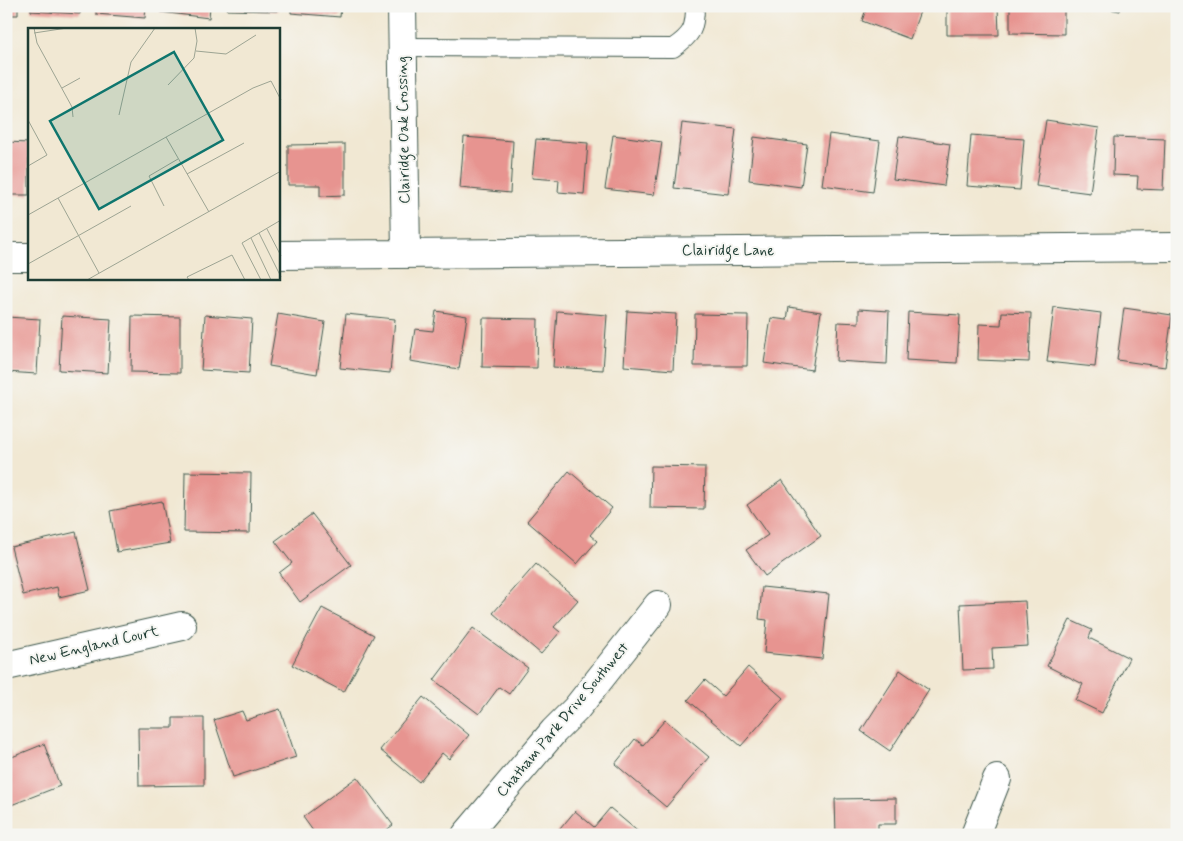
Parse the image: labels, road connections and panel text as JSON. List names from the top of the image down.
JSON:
{
  "streets": {
    "street": [
      "Clairidge Oak Crossing",
      "Clairidge Lane",
      "New England Court",
      "Chatham Park Drive Southwest"
    ]
  },
  "crossings": [
    ["Clairidge Oak Crossing", "Clairidge Lane"]
  ]
}
